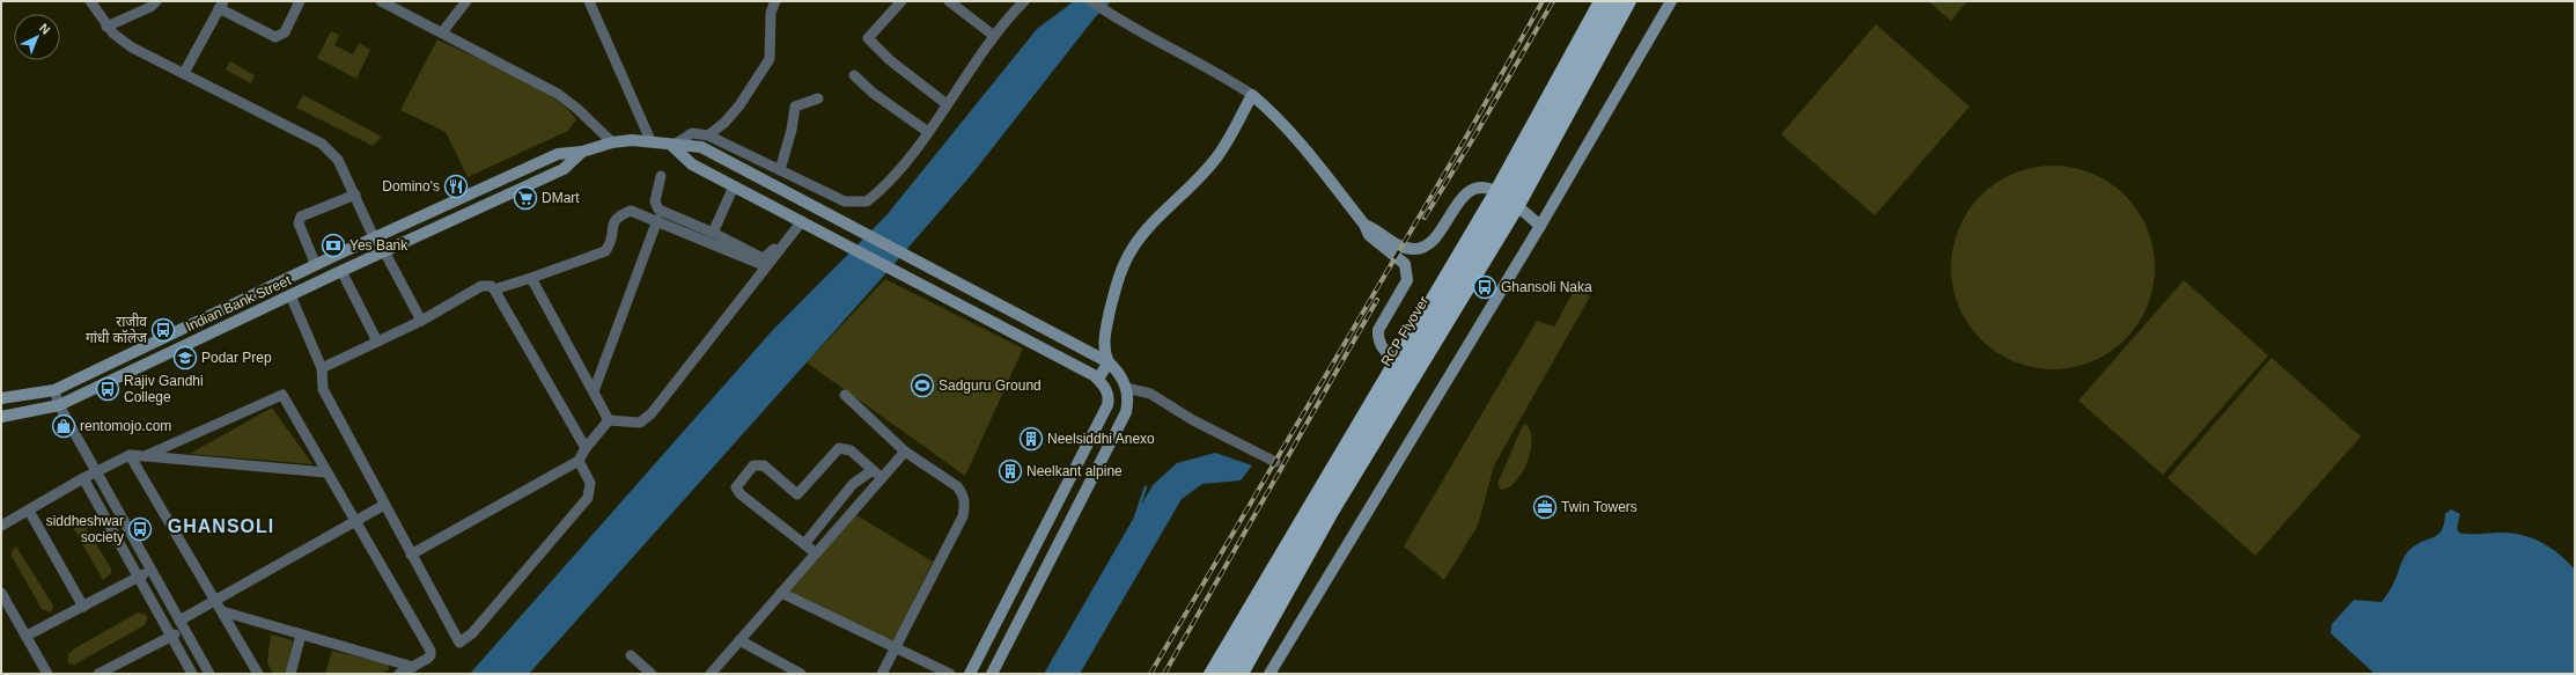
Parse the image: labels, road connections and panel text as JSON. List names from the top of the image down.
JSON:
{
  "streets": {
    "main road": ["RCP Flyover"],
    "street": ["Indian Bank Street"]
  },
  "districts": ["GHANSOLI"],
  "places": {
    "restaurant": ["Domino's"],
    "supermarket": ["DMart"],
    "bank": ["Yes Bank"],
    "bus stop": [
      "Ghansoli Naka",
      "राजीव गांधी कॉलेज",
      "Rajiv Gandhi College",
      "siddheshwar society"
    ],
    "school or university": ["Podar Prep"],
    "sports": ["Sadguru Ground"],
    "shop": ["rentomojo.com"],
    "building": ["Neelsiddhi Anexo", "Neelkant alpine"],
    "office": ["Twin Towers"]
  },
  "north": "top right"
}
